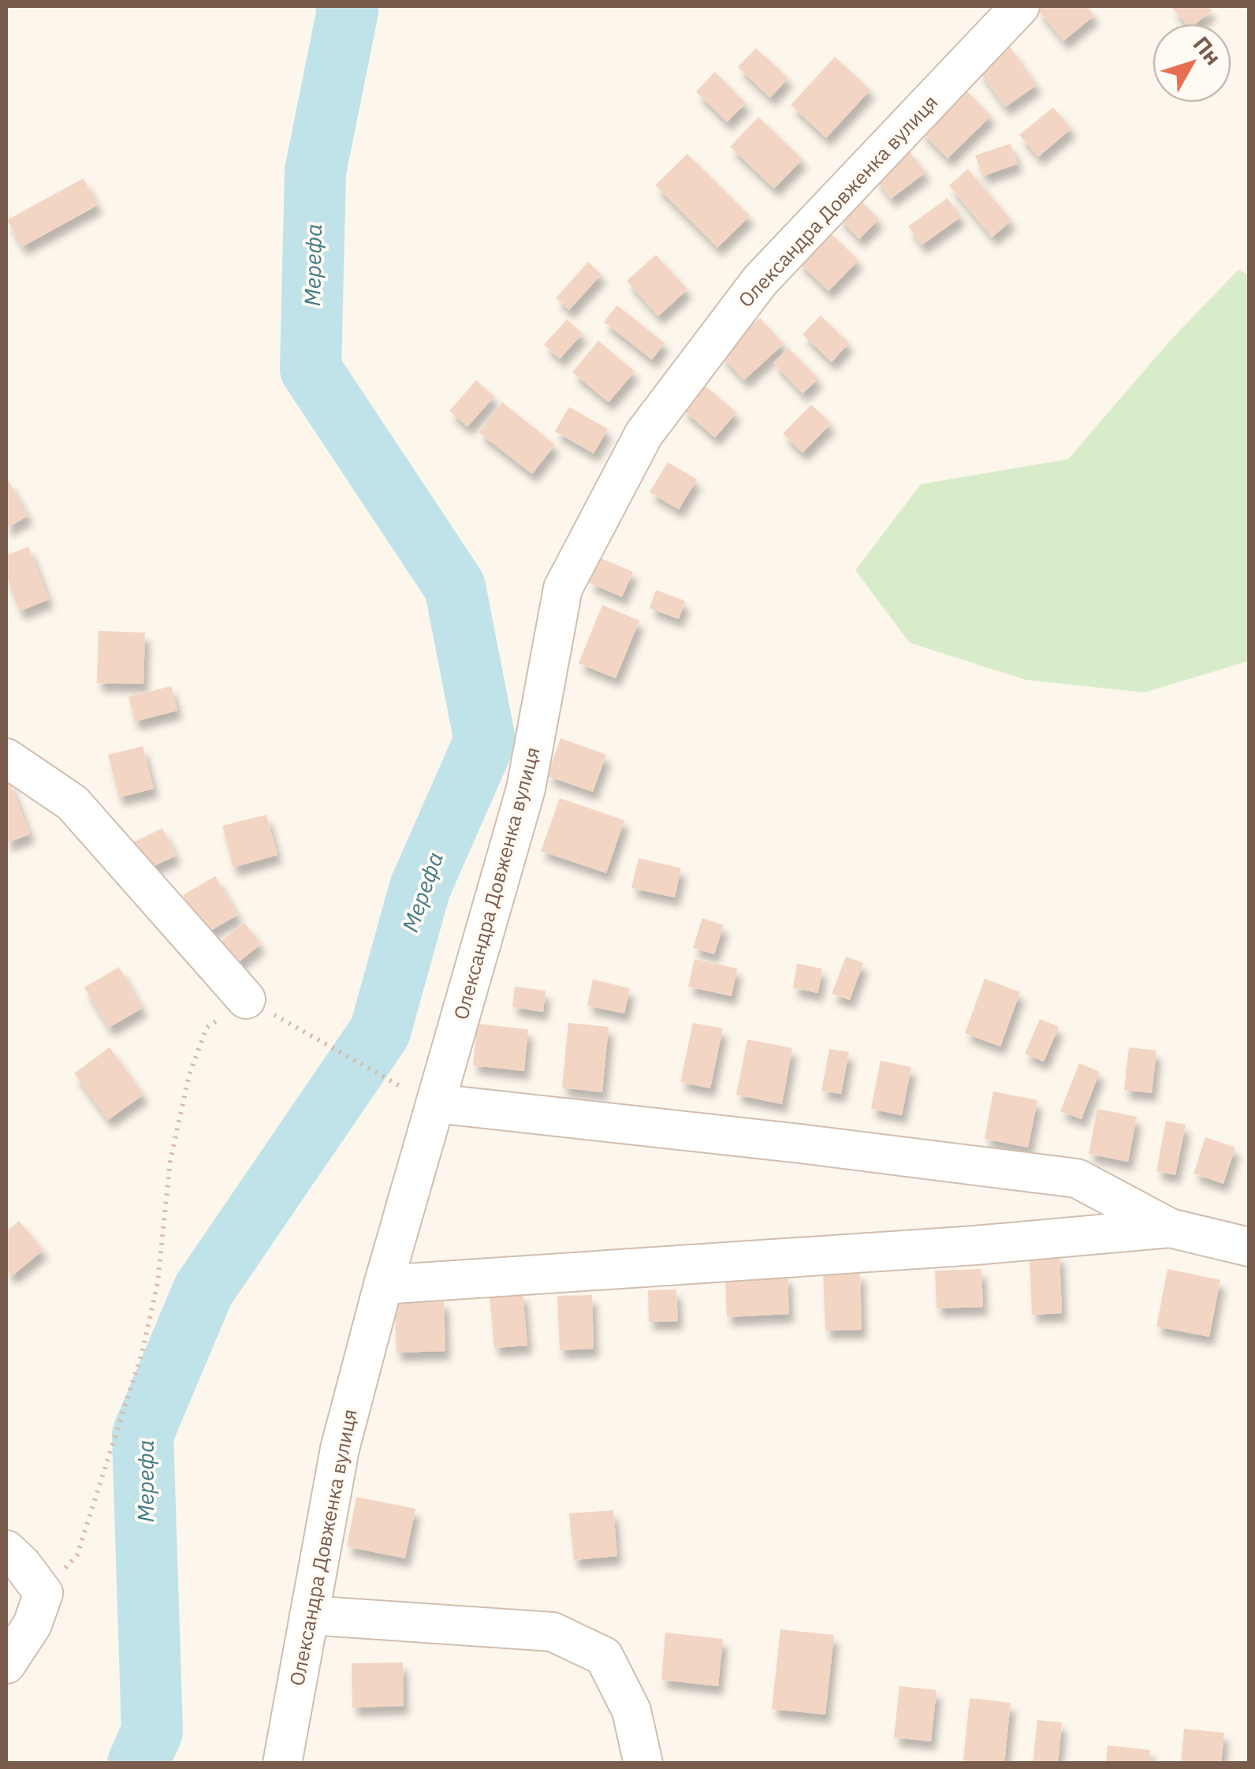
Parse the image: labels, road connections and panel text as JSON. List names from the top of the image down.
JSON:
{
  "streets": {
    "street": ["Олександра Довженка вулиця"]
  },
  "water": ["Мерефа"],
  "north": "top right"
}
